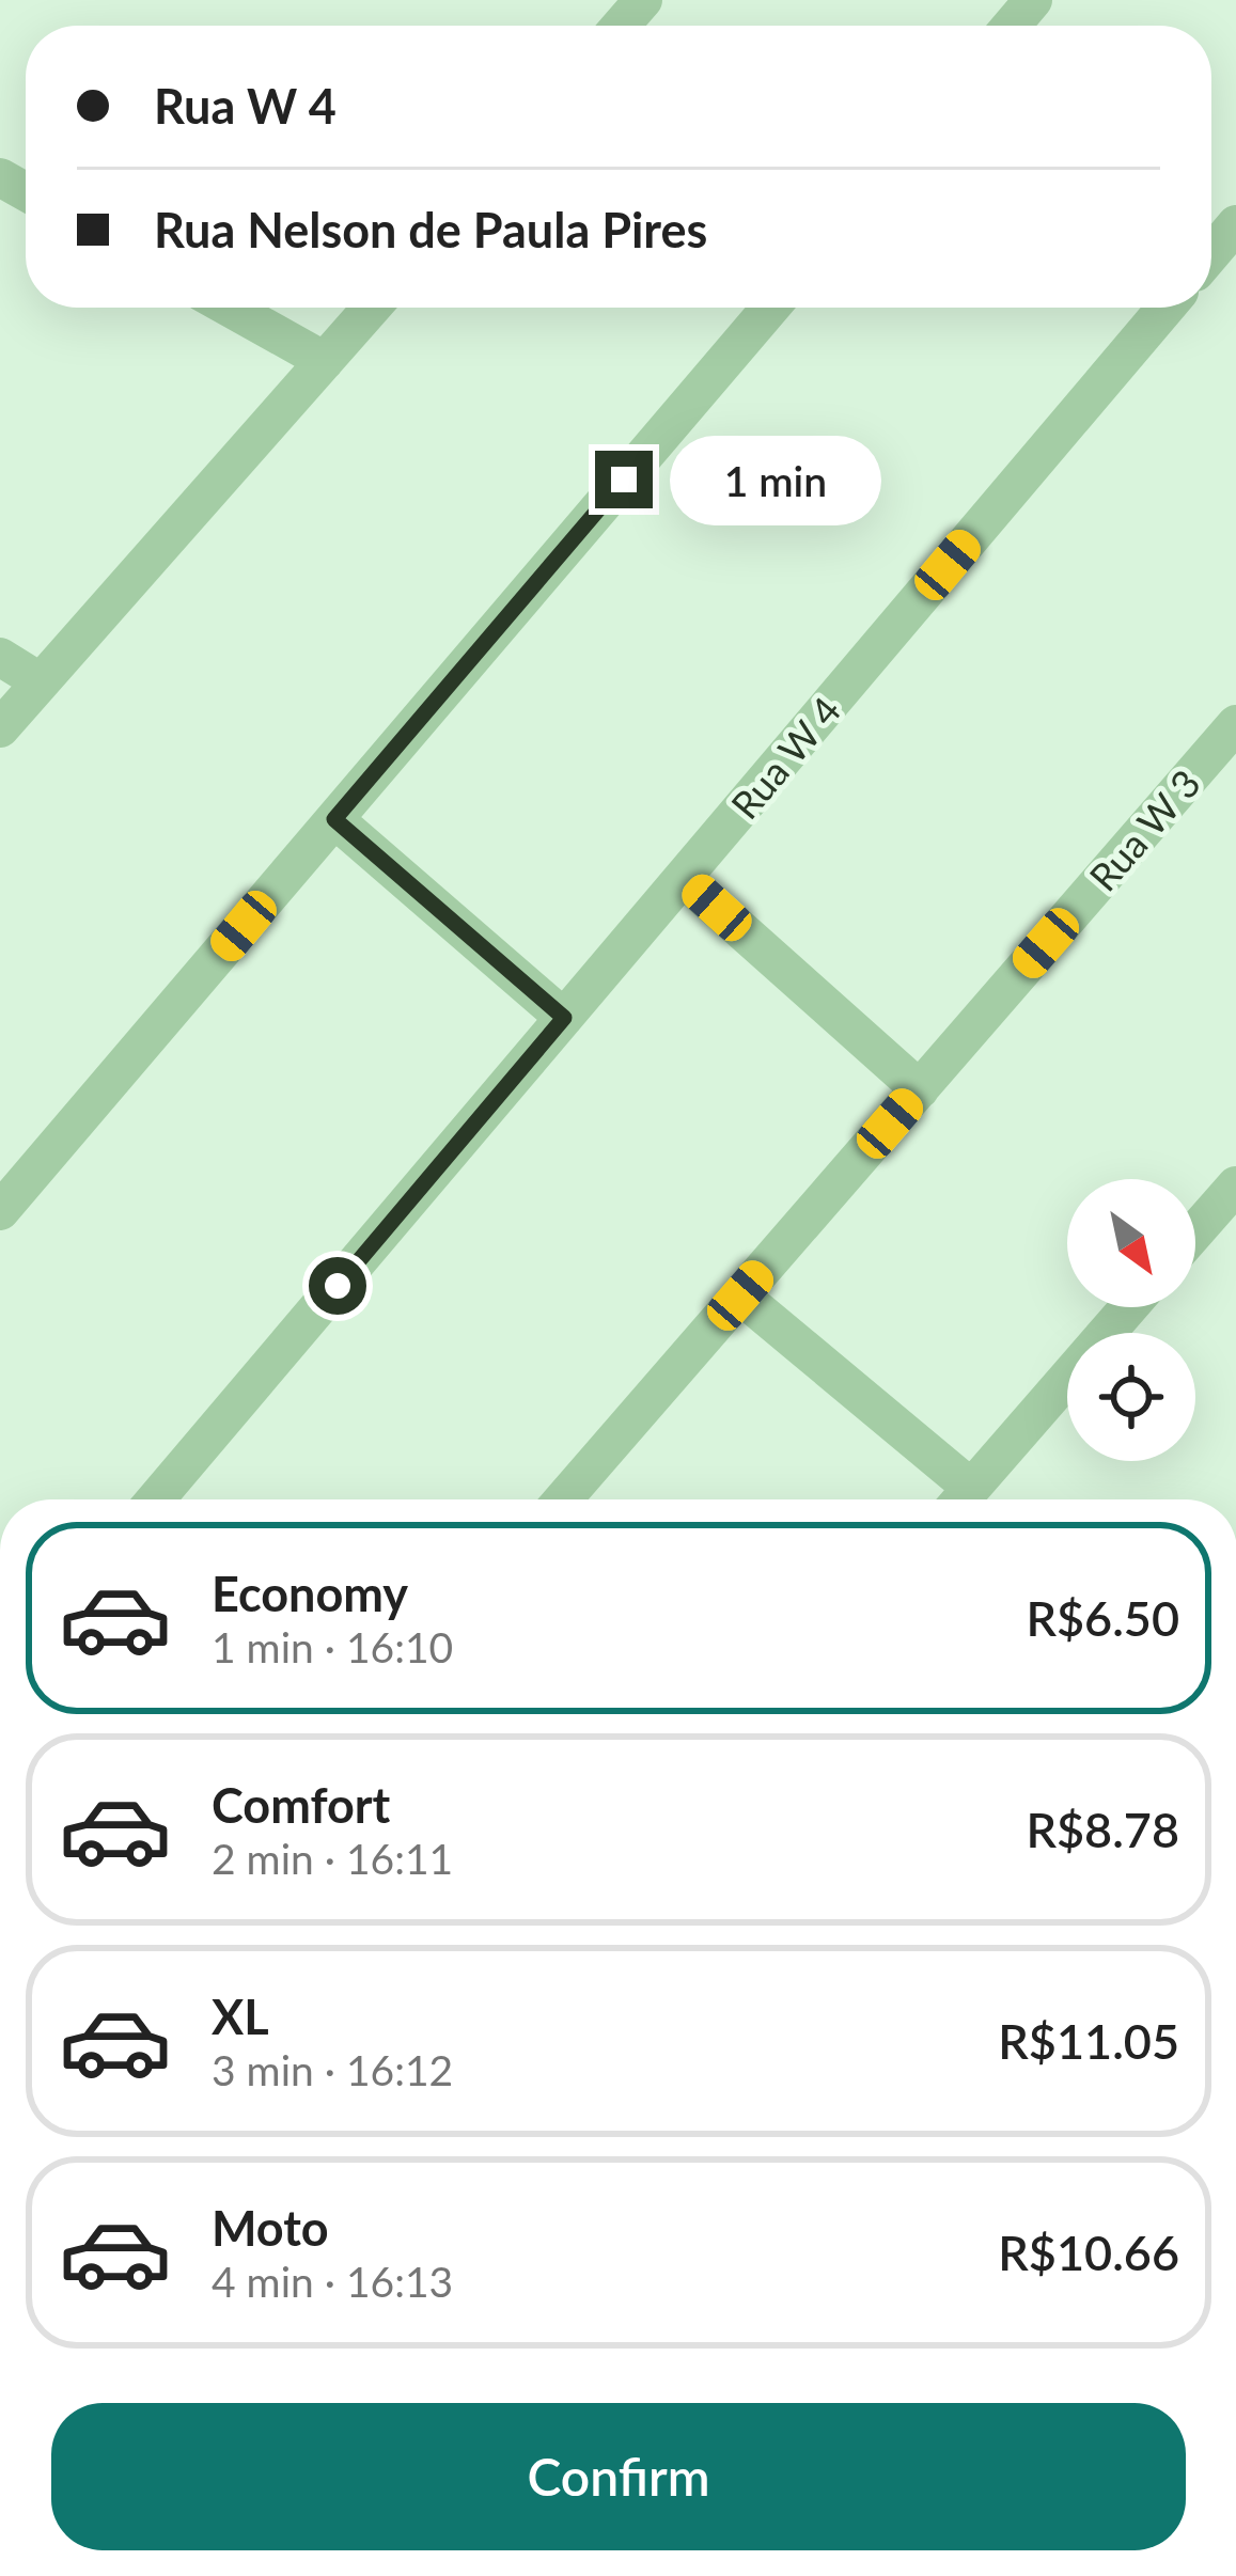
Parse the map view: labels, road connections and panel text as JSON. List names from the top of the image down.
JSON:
{
  "streets": {
    "street": ["Rua W 4", "Rua W 3"]
  },
  "north": "bottom right",
  "page": {
    "banner": ["Rua W 4", "Rua Nelson de Paula Pires"],
    "bubble": "1 min",
    "list": [
      {
        "name": "Economy",
        "note": "1 min · 16:10",
        "value": "R$6.50"
      },
      {
        "name": "Comfort",
        "note": "2 min · 16:11",
        "value": "R$8.78"
      },
      {
        "name": "XL",
        "note": "3 min · 16:12",
        "value": "R$11.05"
      },
      {
        "name": "Moto",
        "note": "4 min · 16:13",
        "value": "R$10.66"
      }
    ],
    "buttons": "Confirm"
  }
}
